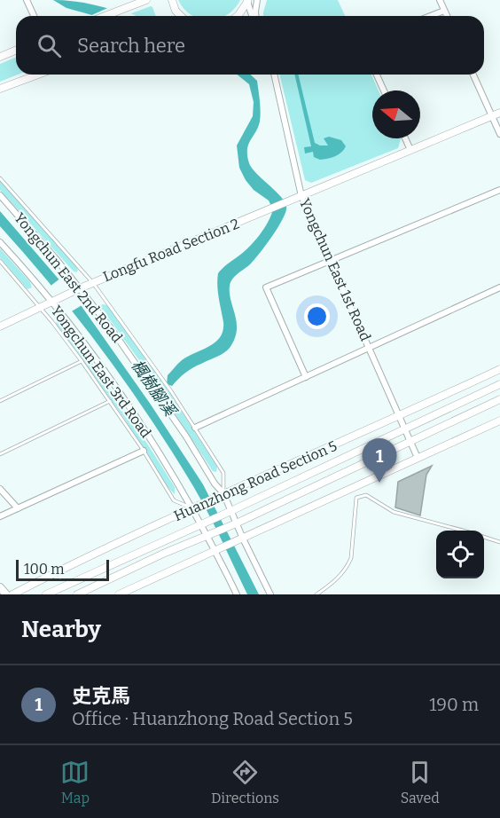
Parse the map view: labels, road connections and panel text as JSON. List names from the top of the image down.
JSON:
{
  "streets": {
    "street": [
      "Longfu Road Section 2",
      "Yongchun East 1st Road",
      "Yongchun East 2nd Road",
      "Yongchun East 3rd Road",
      "Huanzhong Road Section 5"
    ]
  },
  "crossings": [
    ["Longfu Road Section 2", "Yongchun East 1st Road"],
    ["Longfu Road Section 2", "Yongchun East 2nd Road"],
    ["Longfu Road Section 2", "Yongchun East 3rd Road"],
    ["Yongchun East 1st Road", "Huanzhong Road Section 5"],
    ["Yongchun East 2nd Road", "Huanzhong Road Section 5"],
    ["Yongchun East 3rd Road", "Huanzhong Road Section 5"]
  ],
  "water": ["楓樹腳溪"],
  "scale_bar": "100 m",
  "north": "left",
  "page": {
    "search": "Search here",
    "pins": "1",
    "scale": "100 m",
    "heading": "Nearby",
    "list": [
      {
        "mark": "1",
        "name": "史克馬",
        "note": "Office · Huanzhong Road Section 5",
        "value": "190 m"
      }
    ],
    "nav": ["Map", "Directions", "Saved"]
  }
}
